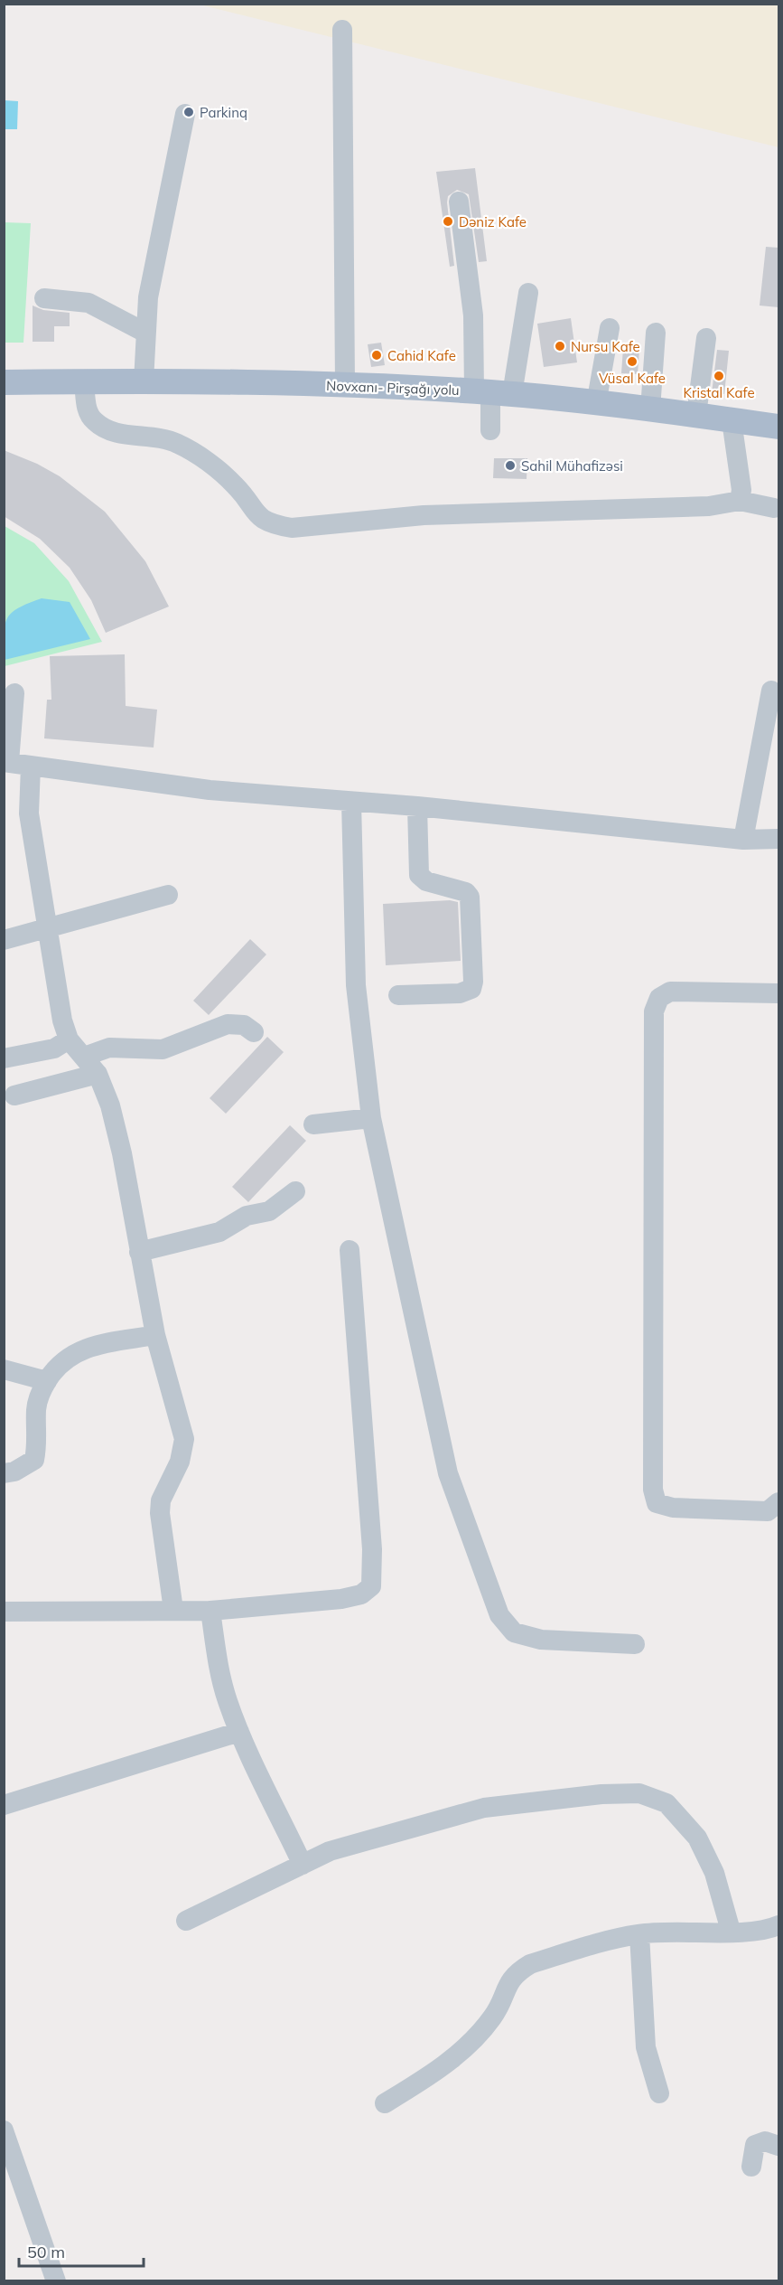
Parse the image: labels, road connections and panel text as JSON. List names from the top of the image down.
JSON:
{
  "streets": {
    "main road": ["Novxanı- Pirşağı yolu"]
  },
  "places": [
    "Parkinq",
    "Dəniz Kafe",
    "Nursu Kafe",
    "Cahid Kafe",
    "Vüsal Kafe",
    "Kristal Kafe",
    "Sahil Mühafizəsi"
  ],
  "scale_bar": "50 m"
}
